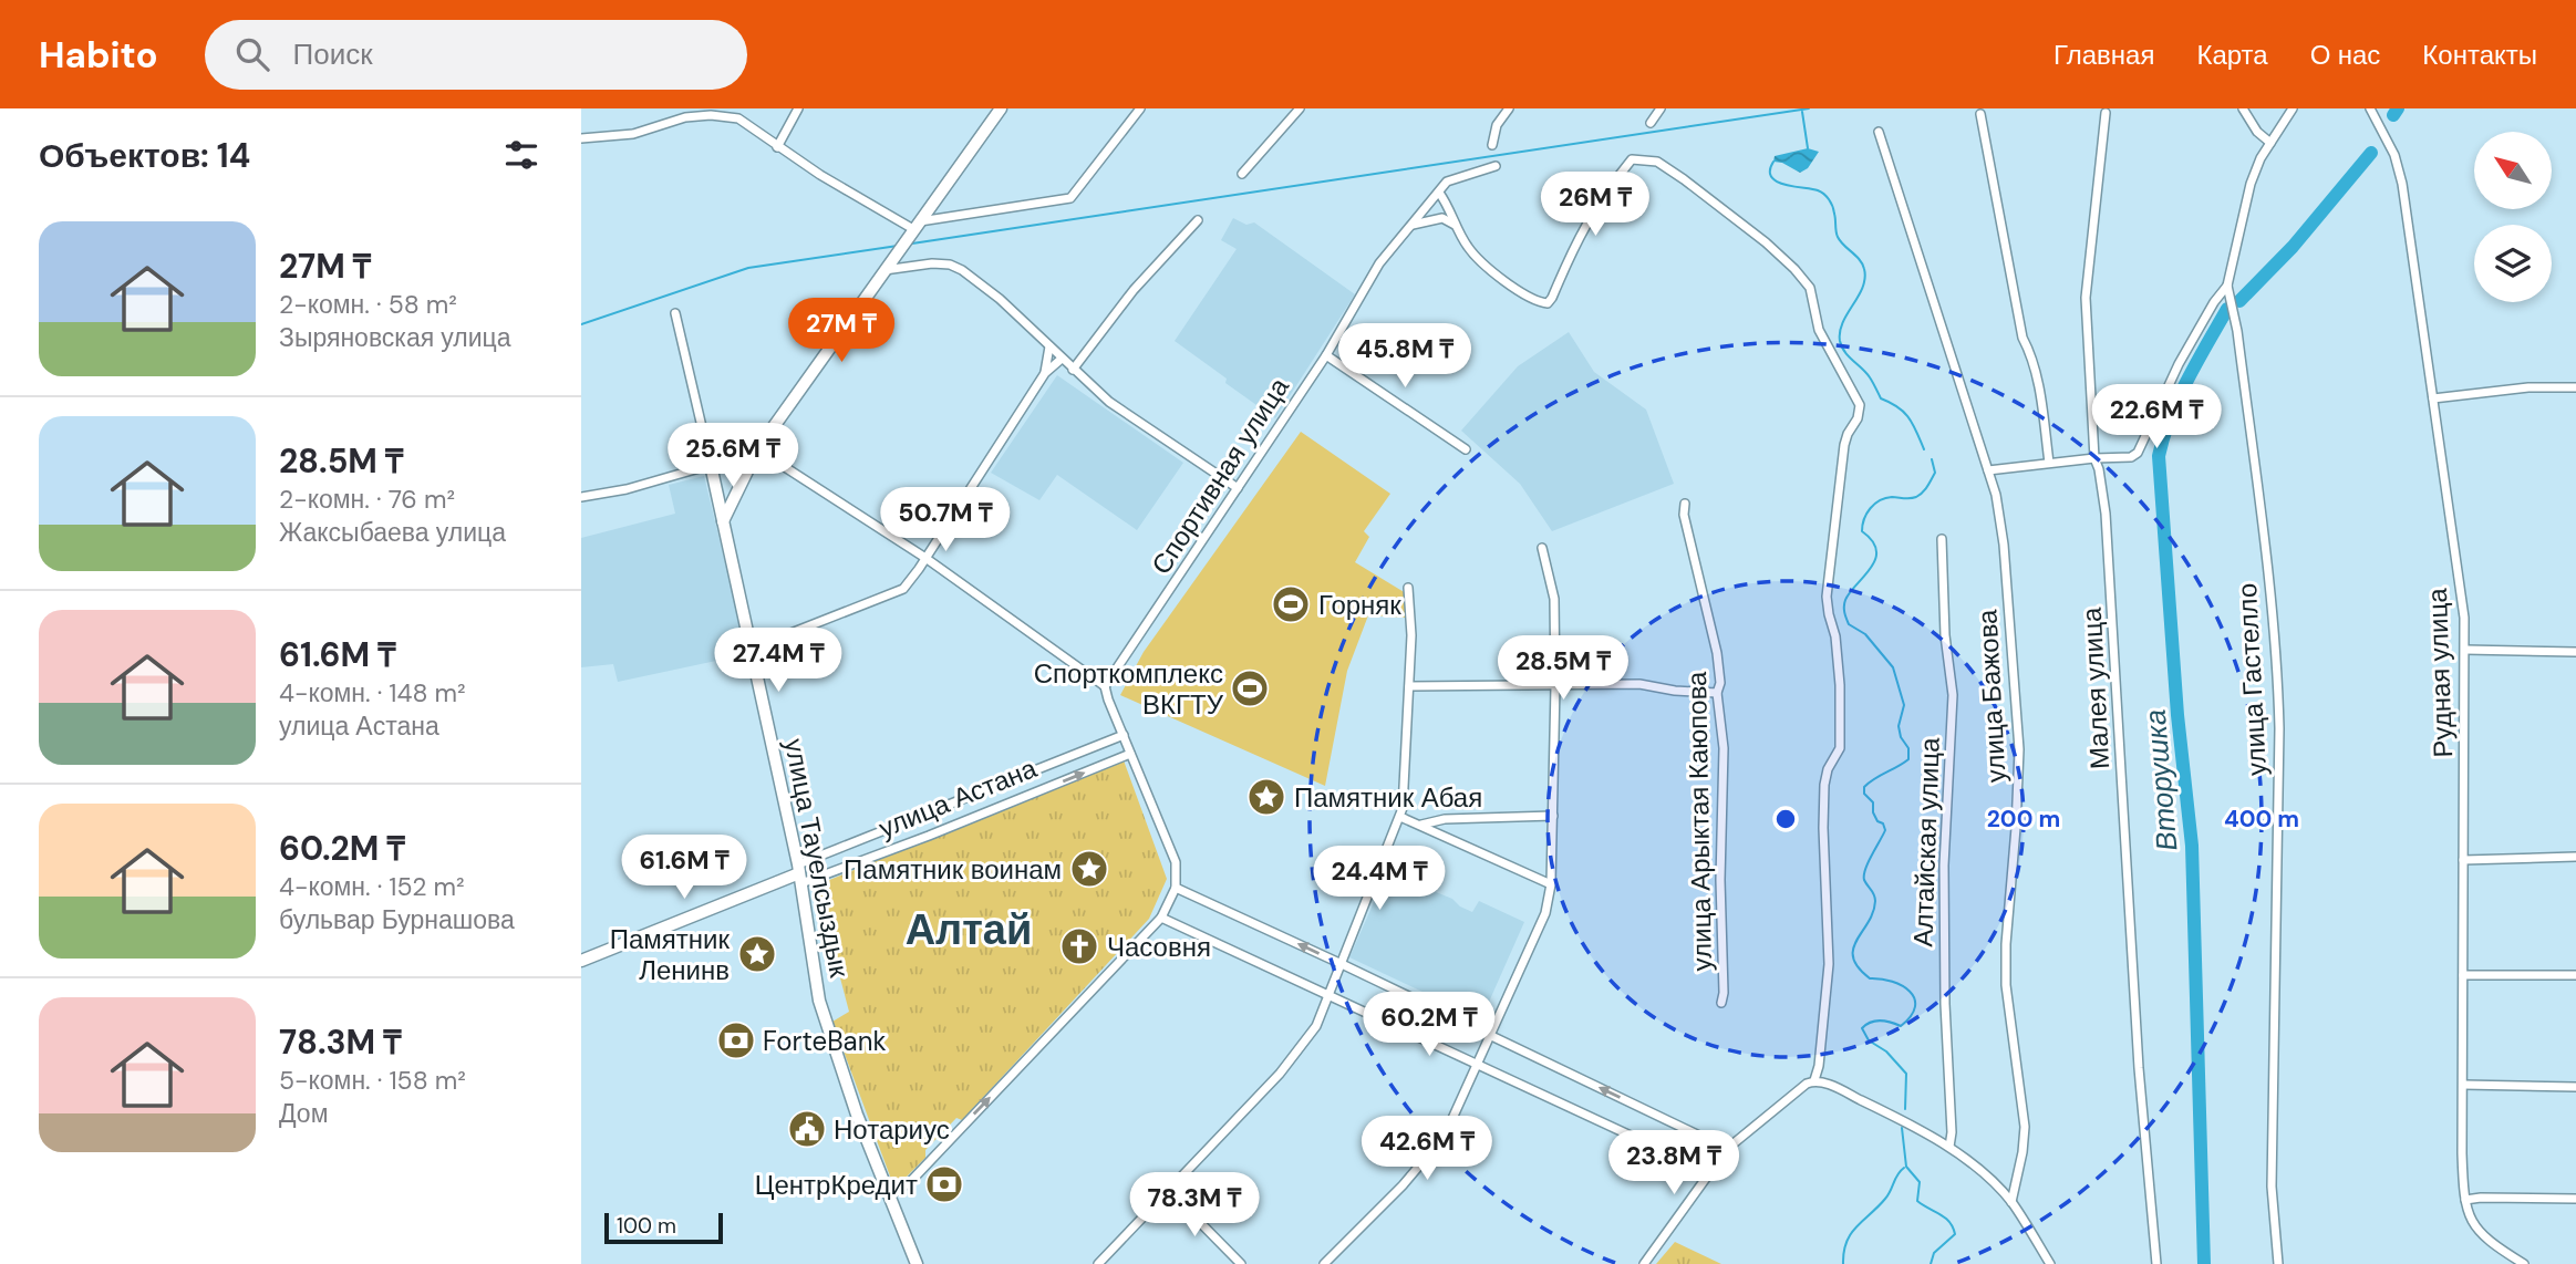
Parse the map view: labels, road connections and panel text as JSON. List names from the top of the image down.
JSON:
{
  "streets": {
    "street": [
      "Спортивная улица",
      "Рудная улица",
      "улица Гастелло",
      "Малея улица",
      "улица Бажова",
      "улица Астана",
      "улица Арыктая Каюпова",
      "Алтайская улица",
      "улица Тауелсыздык"
    ]
  },
  "crossings": [
    ["улица Астана", "улица Тауелсыздык"]
  ],
  "districts": ["Алтай"],
  "water": ["Вторушка"],
  "places": {
    "sports": ["Горняк", "Спорткомплекс ВКГТУ"],
    "place": ["Памятник Абая", "Памятник воинам", "Памятник Ленинв"],
    "church": ["Часовня"],
    "bank": ["ForteBank", "ЦентрКредит"],
    "public building": ["Нотариус"]
  },
  "scale_bar": "100 m",
  "north": "top left",
  "page": {
    "header": "Habito",
    "search": "Поиск",
    "nav": [
      "Главная",
      "Карта",
      "О нас",
      "Контакты"
    ],
    "heading": "Объектов: 14",
    "price": [
      "26M ₸",
      "27M ₸",
      "45.8M ₸",
      "22.6M ₸",
      "25.6M ₸",
      "50.7M ₸",
      "27.4M ₸",
      "28.5M ₸",
      "61.6M ₸",
      "24.4M ₸",
      "60.2M ₸",
      "42.6M ₸",
      "23.8M ₸",
      "78.3M ₸"
    ],
    "list": [
      {
        "name": "27M ₸",
        "note": "2-комн. · 58 m² · Зыряновская улица"
      },
      {
        "name": "28.5M ₸",
        "note": "2-комн. · 76 m² · Жаксыбаева улица"
      },
      {
        "name": "61.6M ₸",
        "note": "4-комн. · 148 m² · улица Астана"
      },
      {
        "name": "60.2M ₸",
        "note": "4-комн. · 152 m² · бульвар Бурнашова"
      },
      {
        "name": "78.3M ₸",
        "note": "5-комн. · 158 m² · Дом"
      }
    ],
    "scale": "100 m"
  },
  "rings": ["200 m", "400 m"]
}
